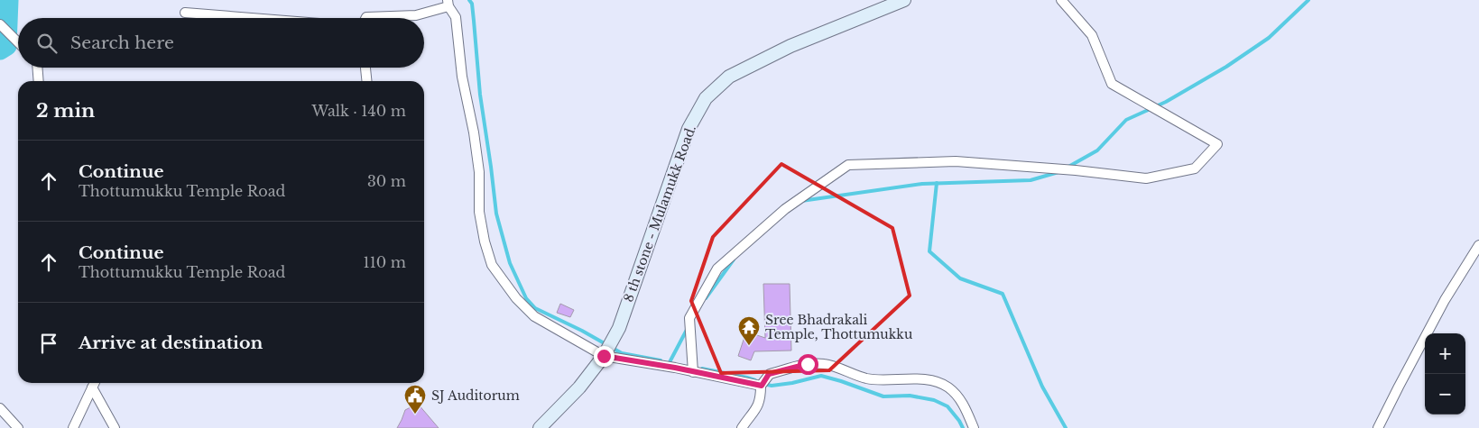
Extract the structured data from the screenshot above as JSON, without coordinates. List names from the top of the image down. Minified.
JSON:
{"streets":{"main road":["8 th stone - Mulamukk Road."]},"places":{"temple":["Sree Bhadrakali Temple, Thottumukku"],"public building":["SJ Auditorum"]},"page":{"search":"Search here","heading":["2 min","Walk · 140 m"],"list":[["Continue","Thottumukku Temple Road","30 m"],["Continue","Thottumukku Temple Road","110 m"],"Arrive at destination"],"map_buttons":["+","−"]}}
